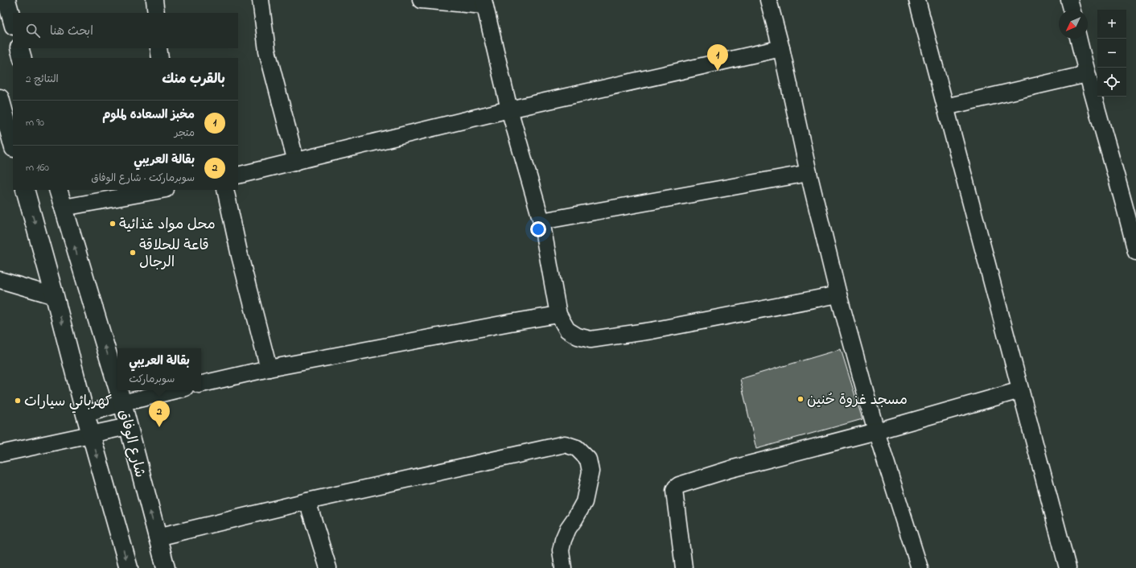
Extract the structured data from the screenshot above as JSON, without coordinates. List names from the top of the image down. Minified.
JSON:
{"streets":{"street":["شارع الوفاق"]},"places":["محل مواد غذائية","قاعة للحلاقة الرجال","مسجد غزوة حُنين","كهربائي سيارات"],"north":"bottom left","page":{"map_buttons":["+","−"],"search":"ابحث هنا","pins":["1","2"],"heading":["بالقرب منك","النتائج: 2"],"list":[{"mark":"1","name":"مخبز السعاده لملوم","note":"متجر","value":"90 m"},{"mark":"2","name":"بقالة العريبي","note":"سوبرماركت · شارع الوفاق","value":"160 m"}],"popup":["بقالة العريبي","سوبرماركت"]}}
